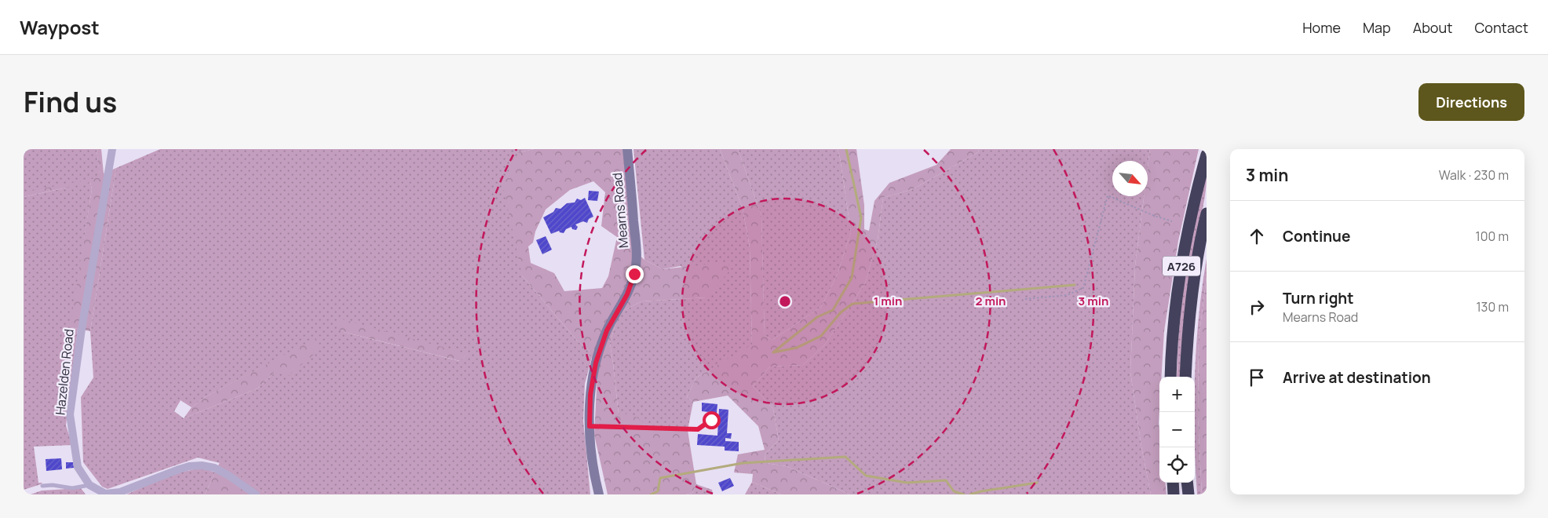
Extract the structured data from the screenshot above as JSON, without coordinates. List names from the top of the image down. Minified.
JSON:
{"streets":{"highway":["A726"],"street":["Mearns Road","Hazelden Road"]},"north":"bottom right","page":{"header":"Waypost","nav":["Home","Map","About","Contact"],"title":"Find us","buttons":"Directions","heading":["3 min","Walk · 230 m"],"list":[["Continue","100 m"],["Turn right","Mearns Road","130 m"],"Arrive at destination"],"map_buttons":["+","−"]},"rings":["1 min","2 min","3 min"]}
